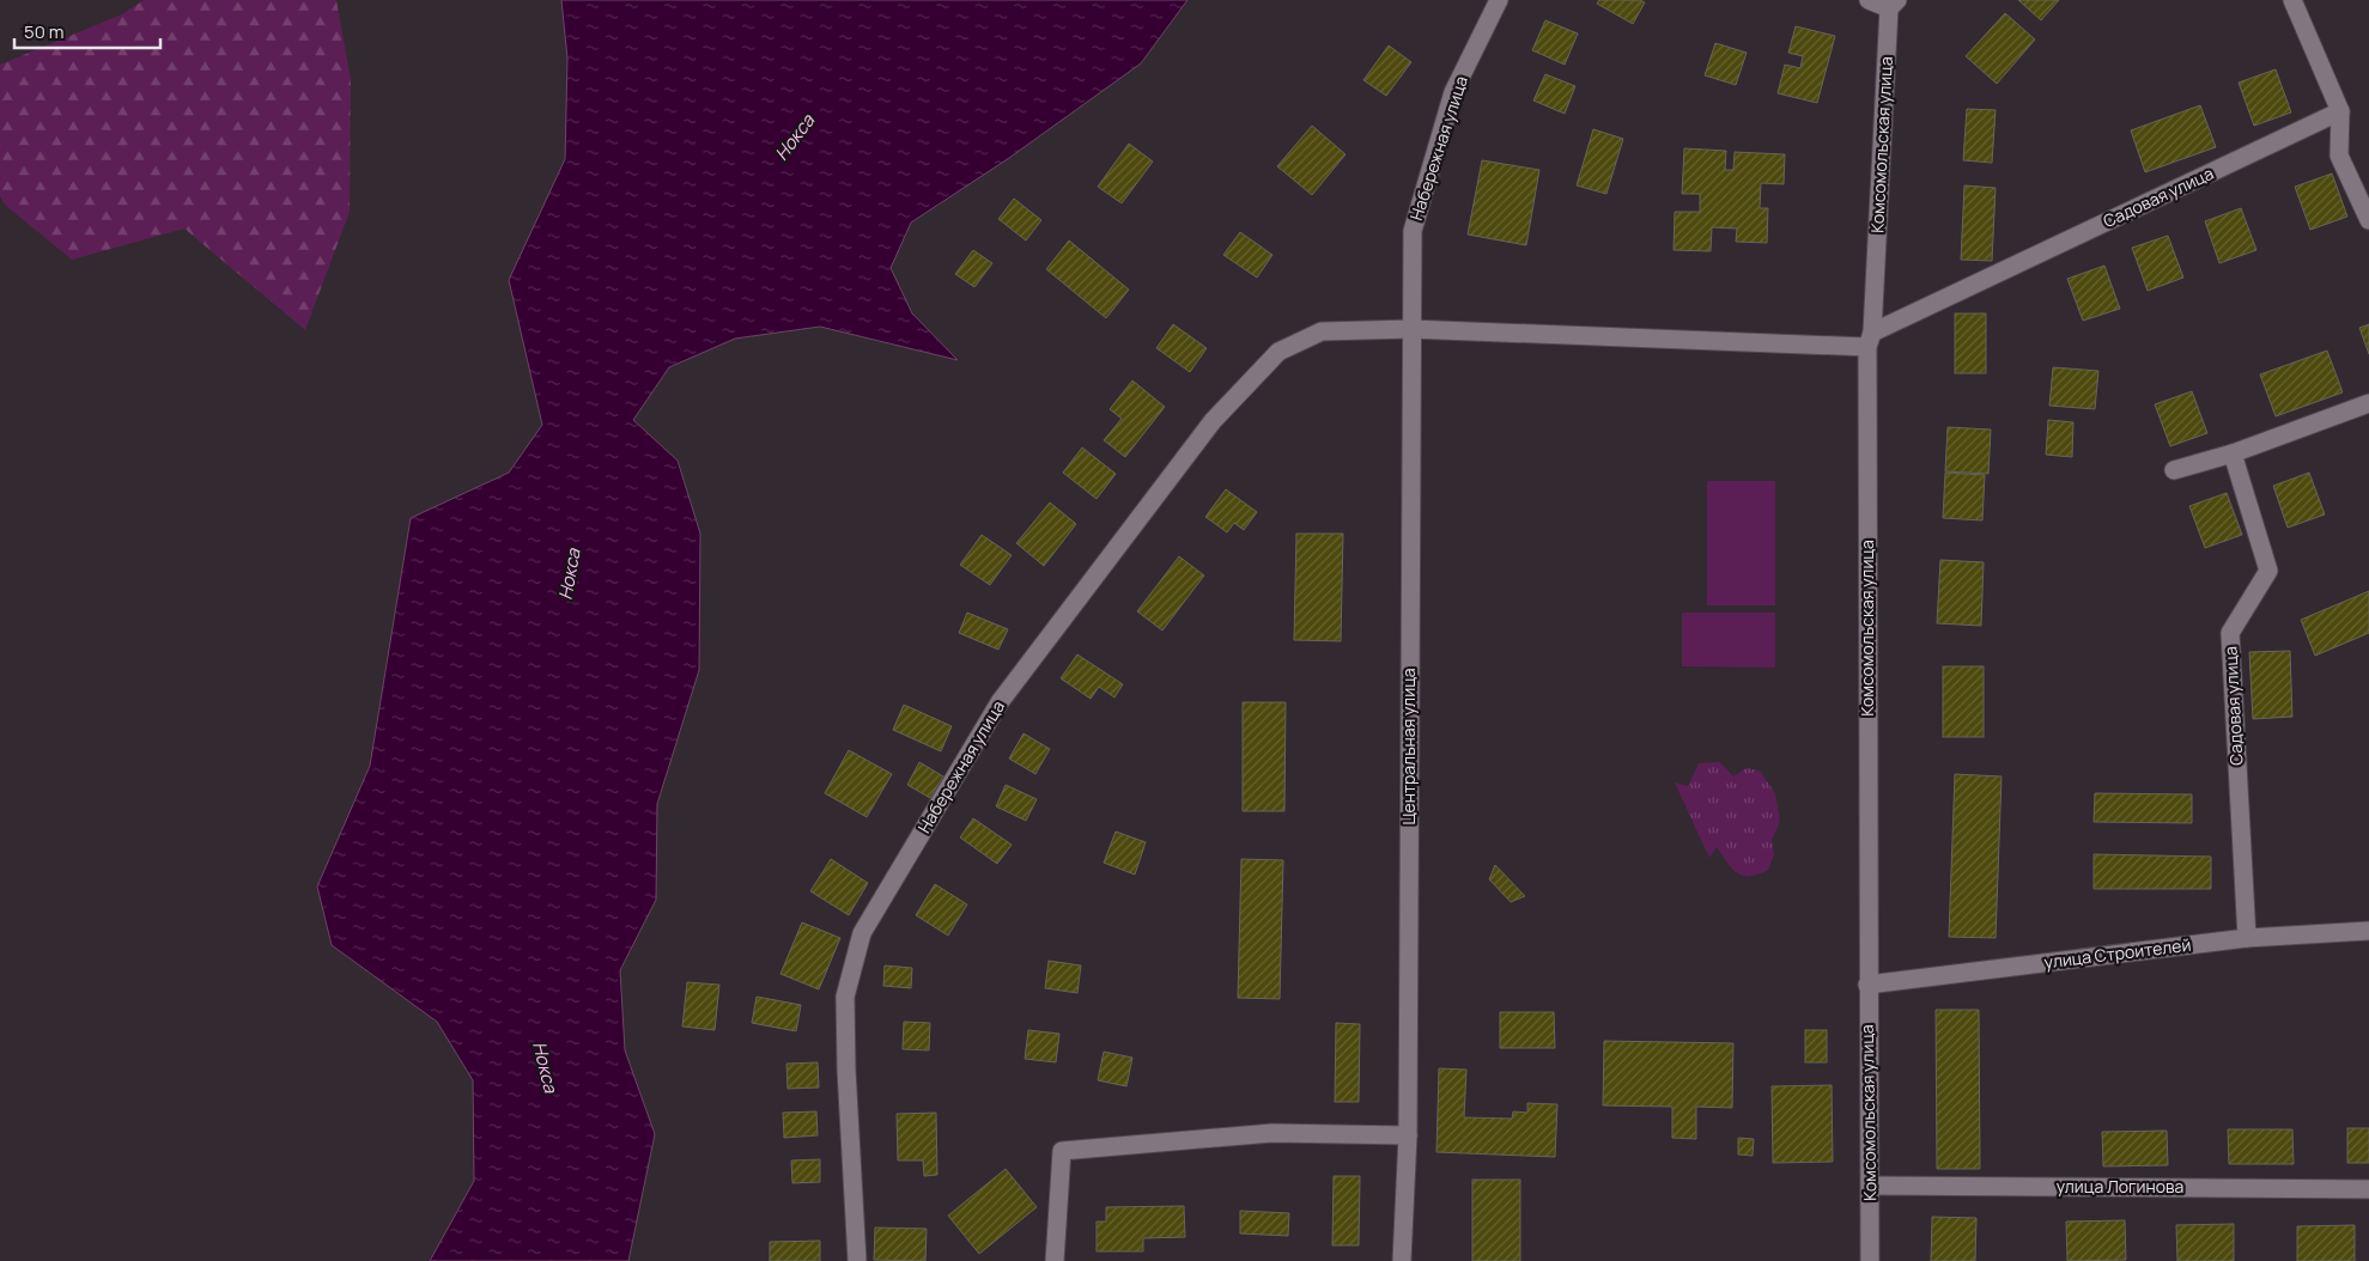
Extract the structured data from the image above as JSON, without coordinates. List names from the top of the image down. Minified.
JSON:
{"streets":{"street":["Комсомольская улица","Набережная улица","Садовая улица","Центральная улица","улица Строителей","улица Логинова"]},"crossings":[["Комсомольская улица","Садовая улица"],["Комсомольская улица","улица Строителей"],["Комсомольская улица","улица Логинова"],["Набережная улица","Центральная улица"],["Садовая улица","улица Строителей"]],"water":["Нокса"],"scale_bar":"50 m"}
